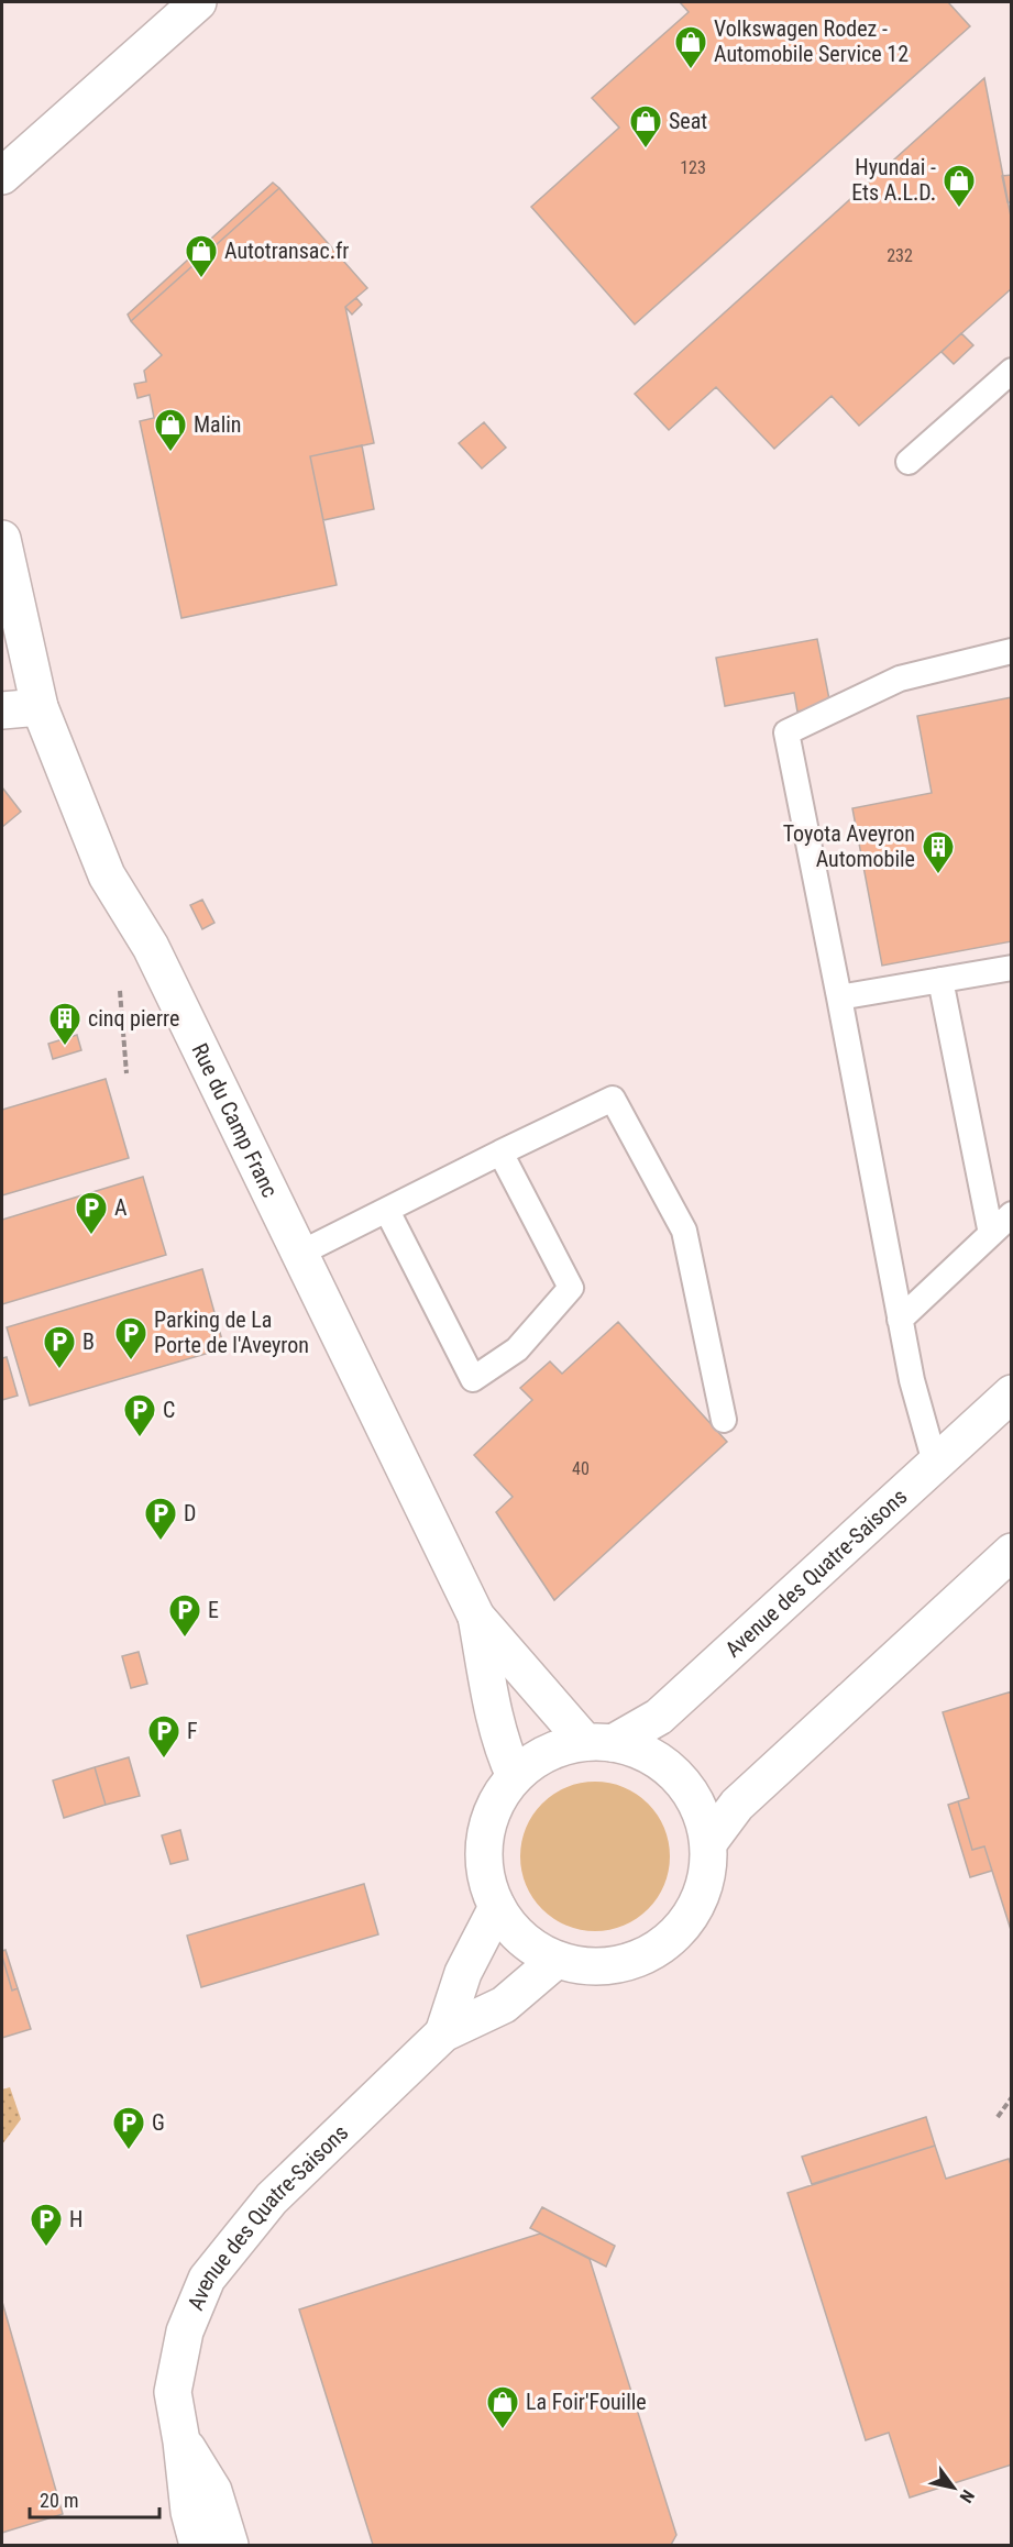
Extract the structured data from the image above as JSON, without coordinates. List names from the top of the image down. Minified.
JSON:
{"streets":{"street":["Rue du Camp Franc","Avenue des Quatre-Saisons"]},"crossings":[["Rue du Camp Franc","Avenue des Quatre-Saisons"]],"places":{"shop":["Volkswagen Rodez - Automobile Service 12","Seat","Hyundai - Ets A.L.D.","Autotransac.fr","Malin","La Foir'Fouille"],"building":["Toyota Aveyron Automobile","cinq pierre"],"parking":["A","Parking de La Porte de l'Aveyron","B","C","D","E","F","G","H"]},"house_numbers":["123","232","40"],"scale_bar":"20 m","north":"bottom right"}
